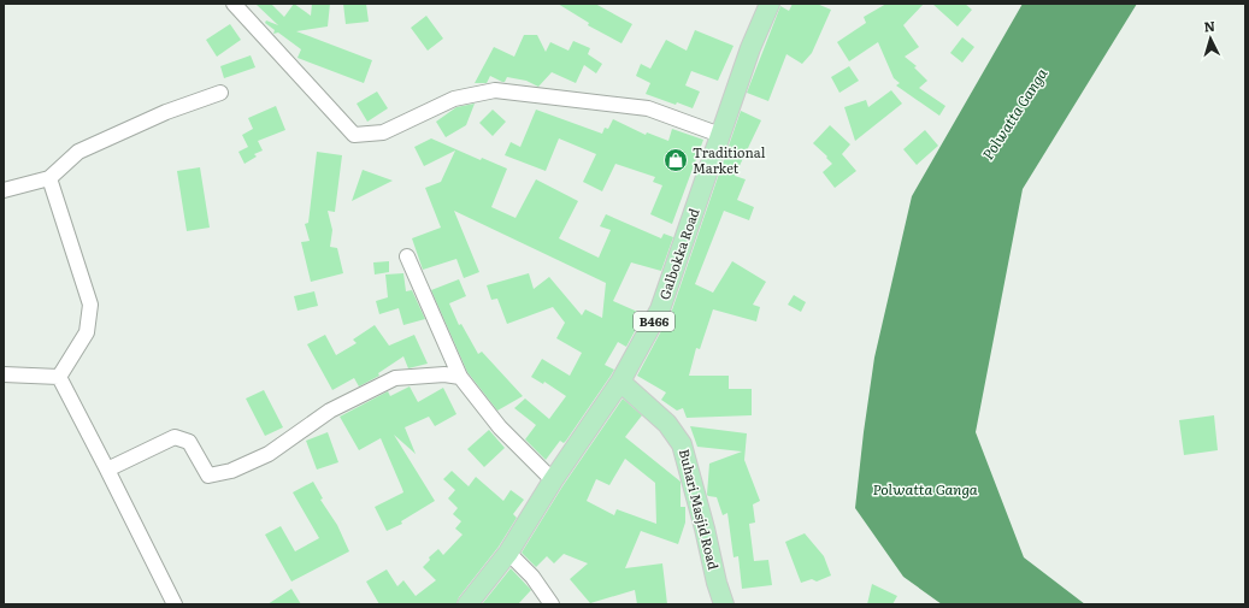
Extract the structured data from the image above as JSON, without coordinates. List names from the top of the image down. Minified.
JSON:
{"streets":{"main road":["Galbokka Road","B466","Buhari Masjid Road"]},"crossings":[["Galbokka Road","Buhari Masjid Road"]],"water":["Polwatta Ganga"],"places":{"shop":["Traditional Market"]},"north":"top"}
